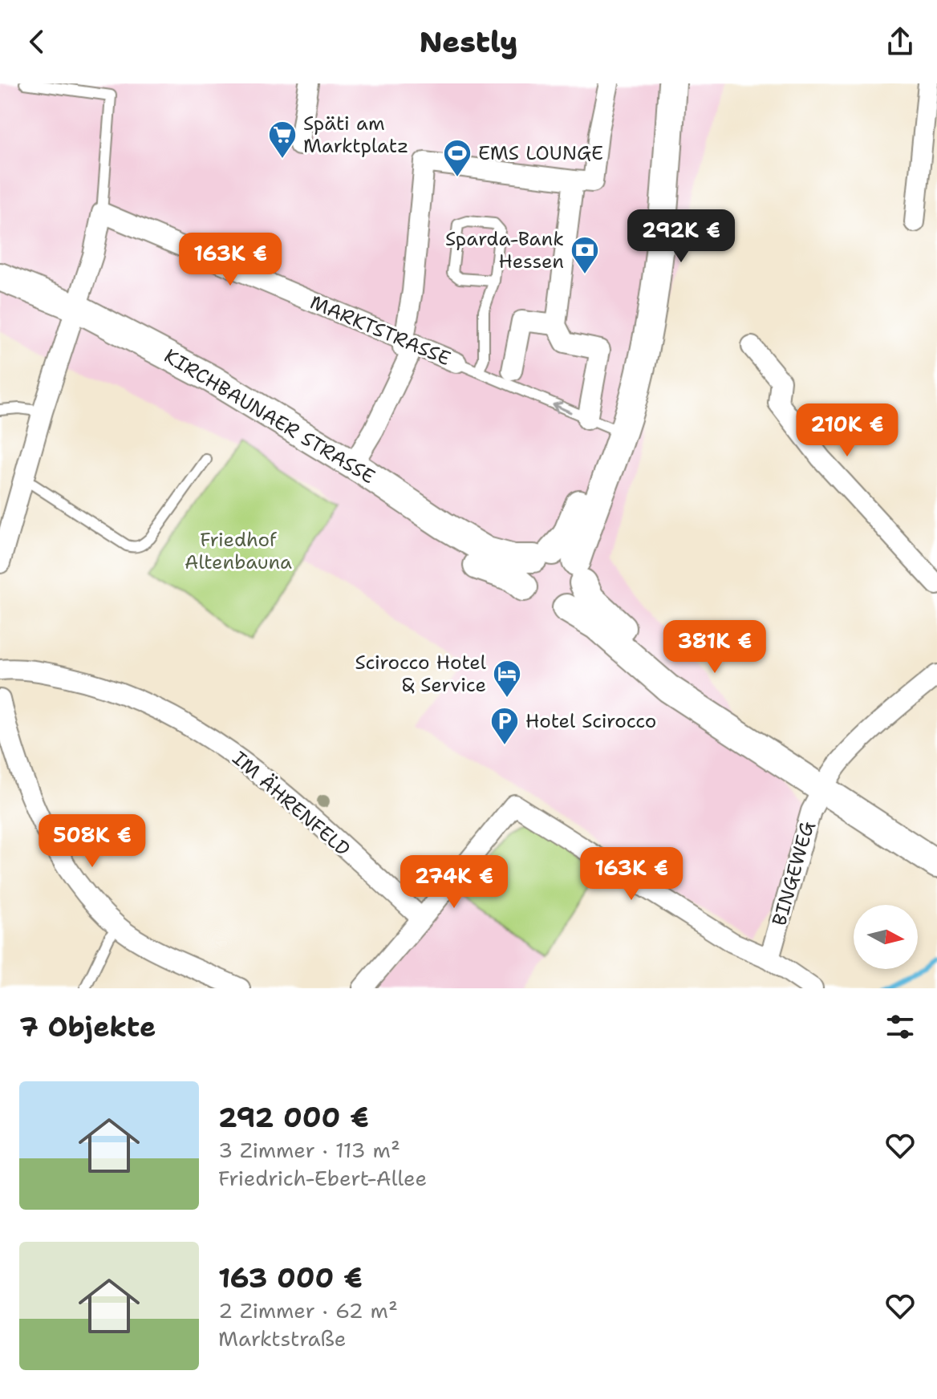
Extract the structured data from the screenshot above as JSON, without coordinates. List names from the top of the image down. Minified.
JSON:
{"streets":{"street":["MARKTSTRASSE","KIRCHBAUNAER STRASSE","IM ÄHRENFELD","BINGEWEG"]},"parks":["Friedhof Altenbauna"],"places":{"supermarket":["Späti am Marktplatz"],"sports":["EMS LOUNGE"],"bank":["Sparda-Bank Hessen"],"hotel":["Scirocco Hotel & Service"],"parking":["Hotel Scirocco"]},"north":"right","page":{"header":"Nestly","price":["292K €","163K €","210K €","381K €","508K €","163K €","274K €"],"heading":"7 Objekte","list":[{"name":"292 000 €","note":"3 Zimmer · 113 m² · Friedrich-Ebert-Allee"},{"name":"163 000 €","note":"2 Zimmer · 62 m² · Marktstraße"}]}}
